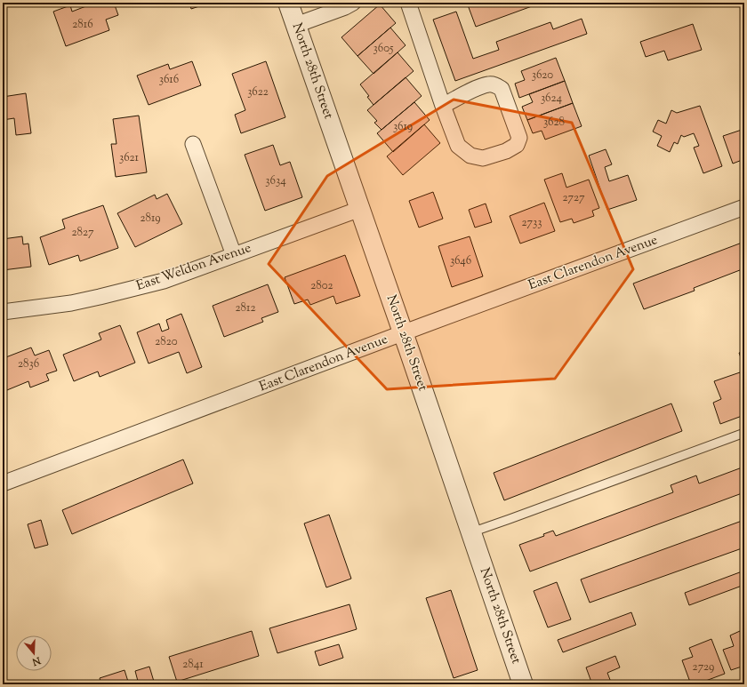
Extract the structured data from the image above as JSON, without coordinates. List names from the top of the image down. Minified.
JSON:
{"streets":{"street":["North 28th Street","East Clarendon Avenue","East Weldon Avenue"]},"crossings":[["North 28th Street","East Clarendon Avenue"],["North 28th Street","East Weldon Avenue"]],"house_numbers":["2816","3605","3620","3616","3622","3624","3628","3619","3621","3634","2727","2819","2733","2827","3646","2802","2812","2820","2836","2841","2729"],"north":"bottom"}
